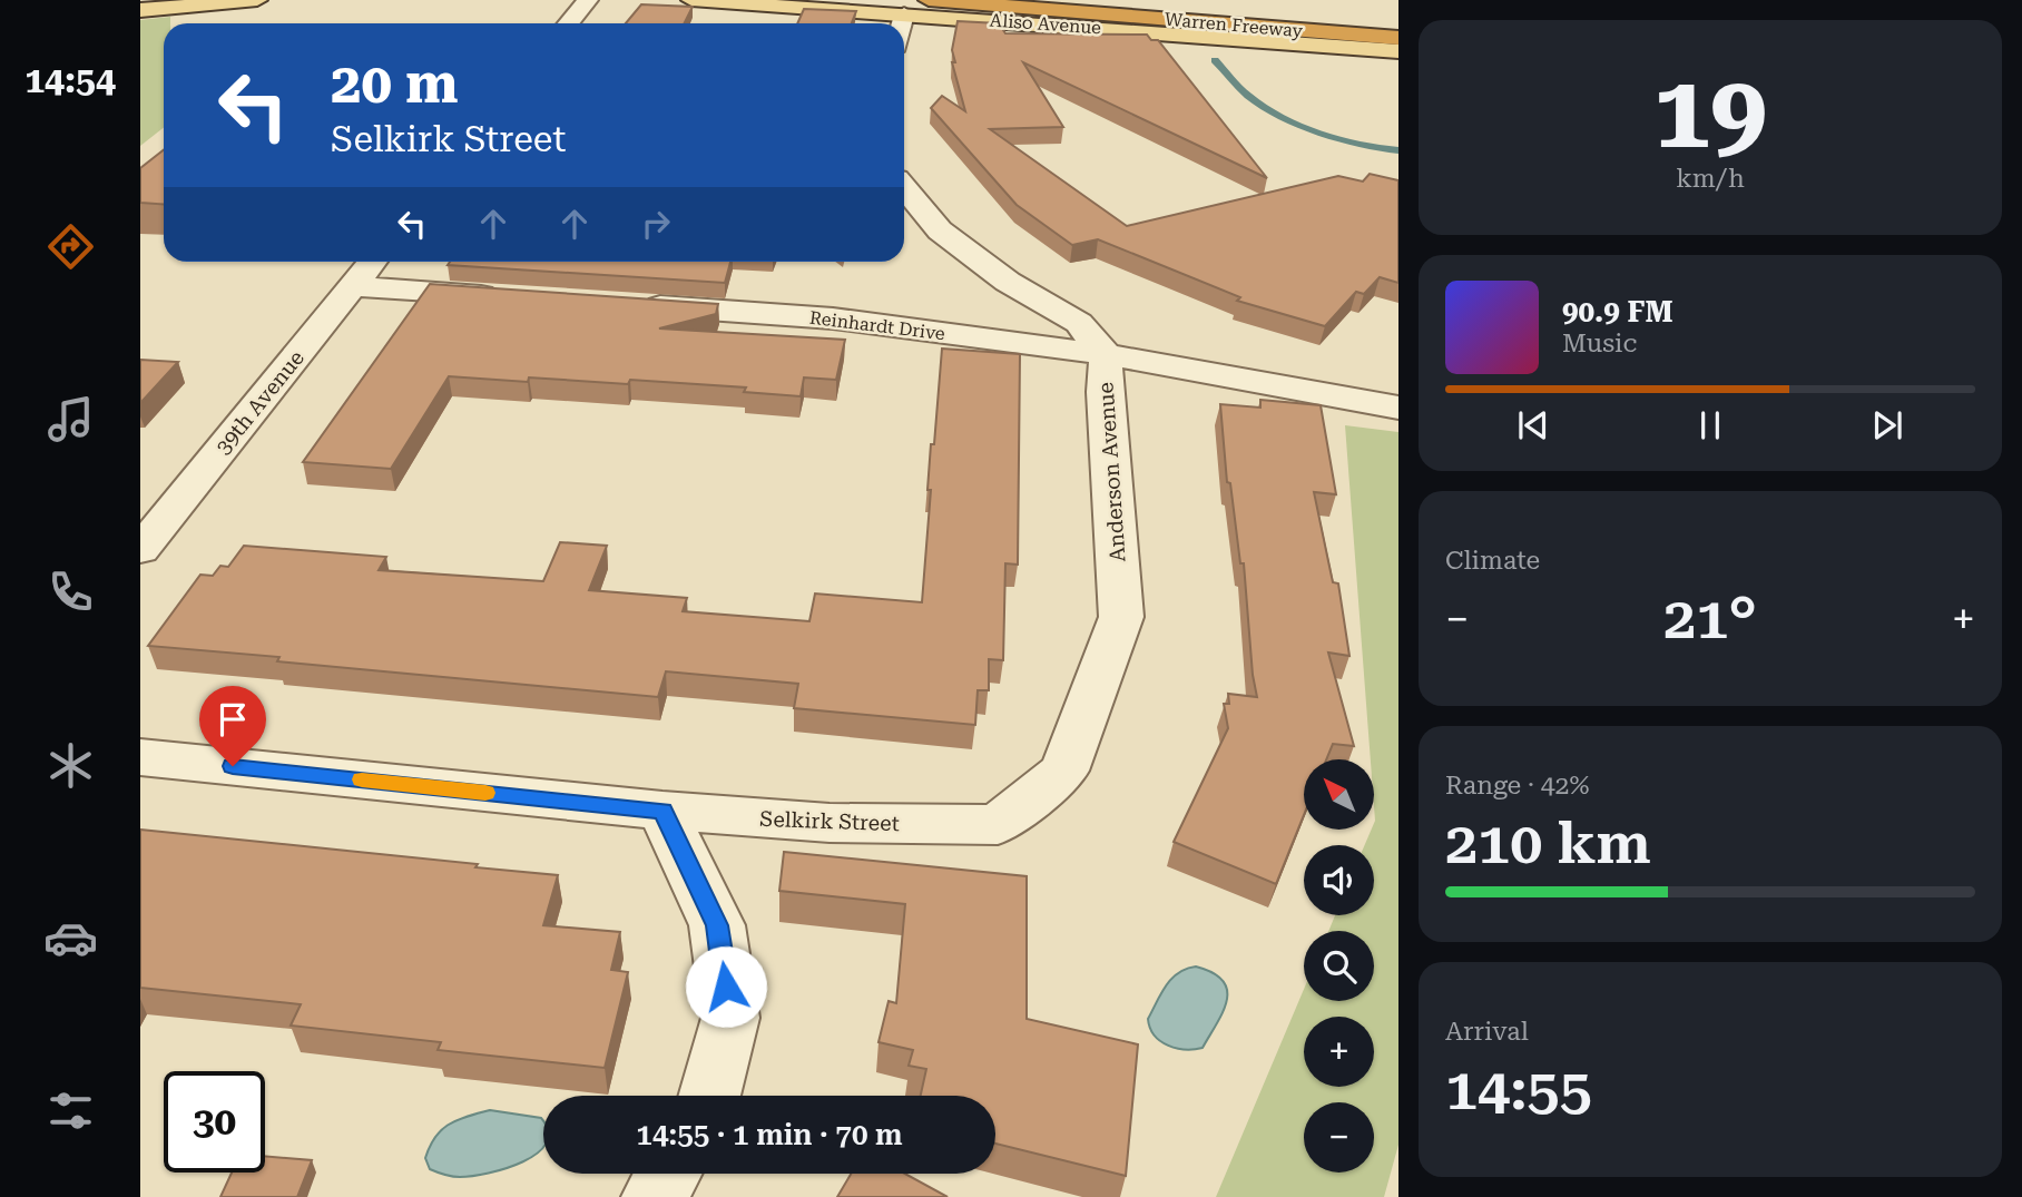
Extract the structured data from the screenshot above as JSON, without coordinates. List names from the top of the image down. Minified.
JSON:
{"streets":{"highway":["Warren Freeway"],"main road":["Aliso Avenue"],"street":["Reinhardt Drive","39th Avenue","Anderson Avenue","Selkirk Street"]},"crossings":[["Reinhardt Drive","Anderson Avenue"],["Anderson Avenue","Selkirk Street"]],"north":"top left","page":{"tabs":"14:54","tile":[["19","km/h"],"Climate",["Range · 42%","210 km"],["Arrival","14:55"]],"turn":["20 m","Selkirk Street"],"song":["90.9 FM","Music"],"heat":["−","21°","+"],"map_buttons":["+","−"],"limit":"30","trip":"14:55 · 1 min · 70 m"}}
